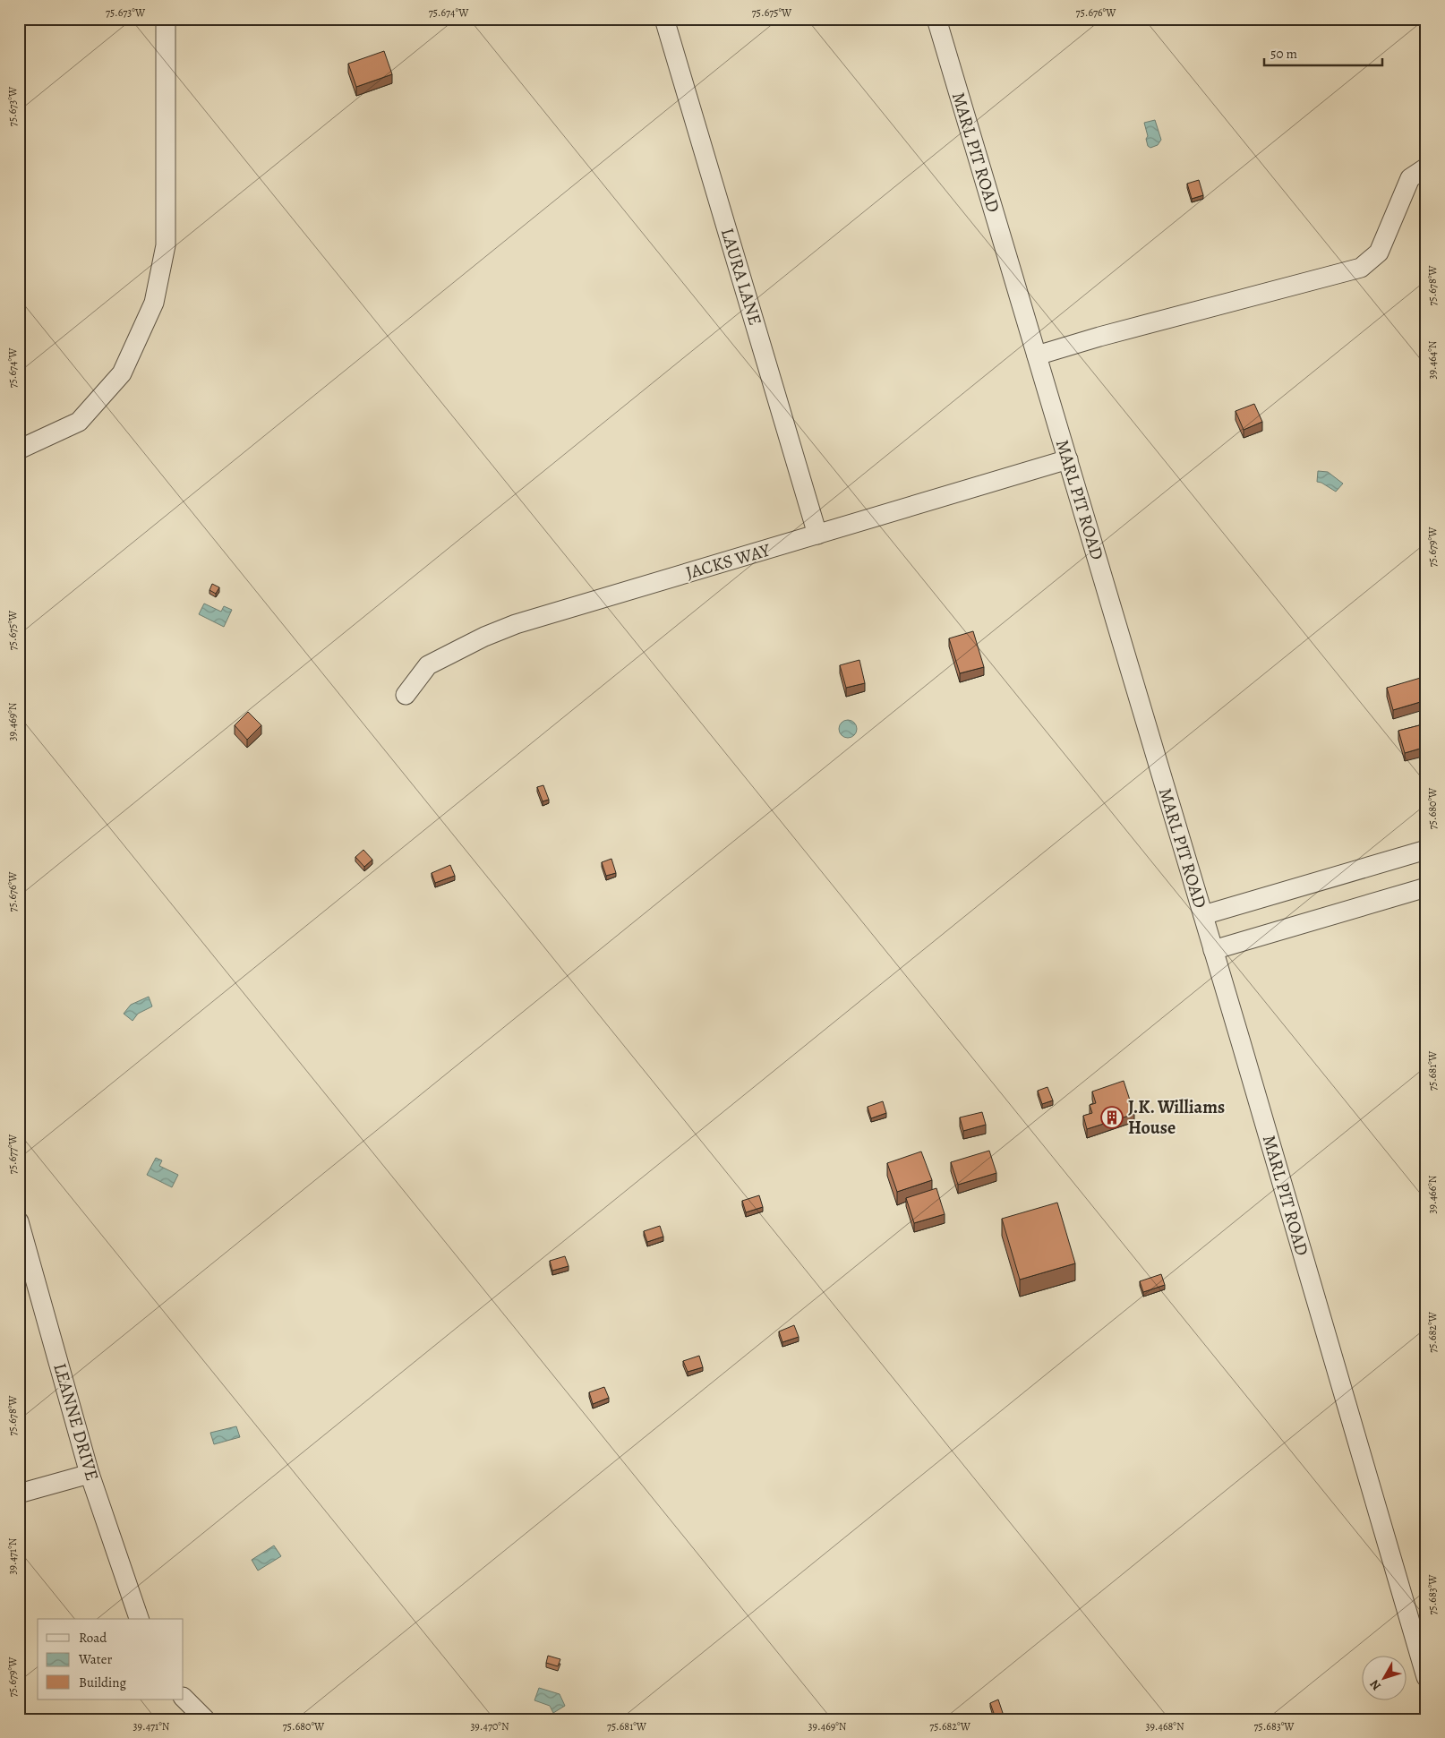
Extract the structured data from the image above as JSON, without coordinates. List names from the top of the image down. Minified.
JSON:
{"streets":{"street":["MARL PIT ROAD","LAURA LANE","JACKS WAY","LEANNE DRIVE"]},"crossings":[["MARL PIT ROAD","JACKS WAY"],["LAURA LANE","JACKS WAY"]],"places":{"building":["J.K. Williams House"]},"legend":["Road","Water","Building"],"scale_bar":"50 m","north":"bottom left","coordinates":["75.673°W","75.674°W","75.675°W","75.676°W","75.678°W","39.464°N","75.679°W","39.469°N","75.680°W","75.681°W","75.677°W","39.466°N","75.682°W","39.471°N","75.683°W","39.470°N","39.468°N"]}
